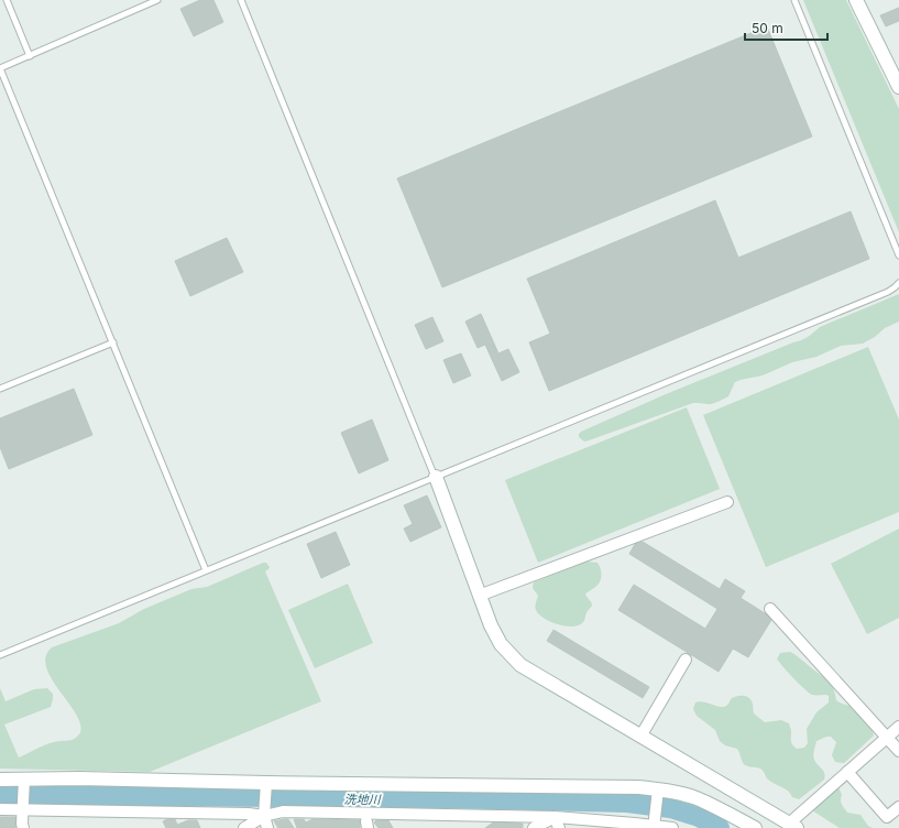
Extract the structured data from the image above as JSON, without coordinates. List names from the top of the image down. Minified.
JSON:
{"water":["洗地川"],"scale_bar":"50 m"}
